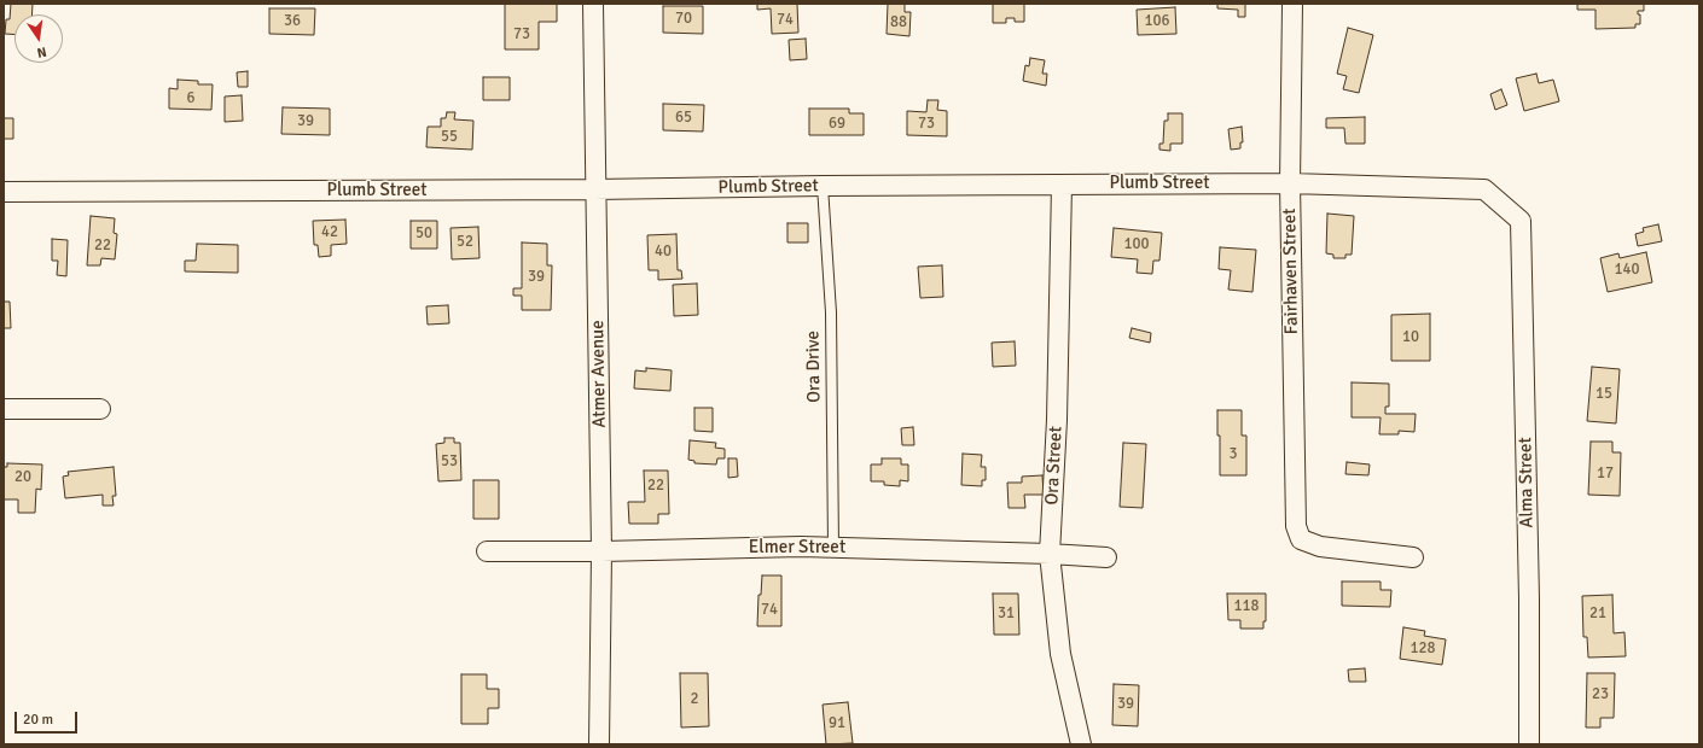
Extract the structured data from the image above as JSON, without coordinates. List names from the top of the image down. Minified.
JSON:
{"streets":{"street":["Plumb Street","Fairhaven Street","Atmer Avenue","Ora Street","Alma Street","Elmer Street"],"lane":["Ora Drive"]},"crossings":[["Plumb Street","Fairhaven Street"],["Plumb Street","Ora Drive"],["Plumb Street","Atmer Avenue"],["Plumb Street","Ora Street"],["Plumb Street","Alma Street"],["Ora Drive","Elmer Street"],["Atmer Avenue","Elmer Street"],["Ora Street","Elmer Street"]],"house_numbers":["70","74","36","106","88","73","6","65","39","69","73","55","42","50","52","100","22","40","140","39","10","15","3","53","17","20","22","118","74","31","21","128","23","2","39","91"],"scale_bar":"20 m","north":"bottom"}
